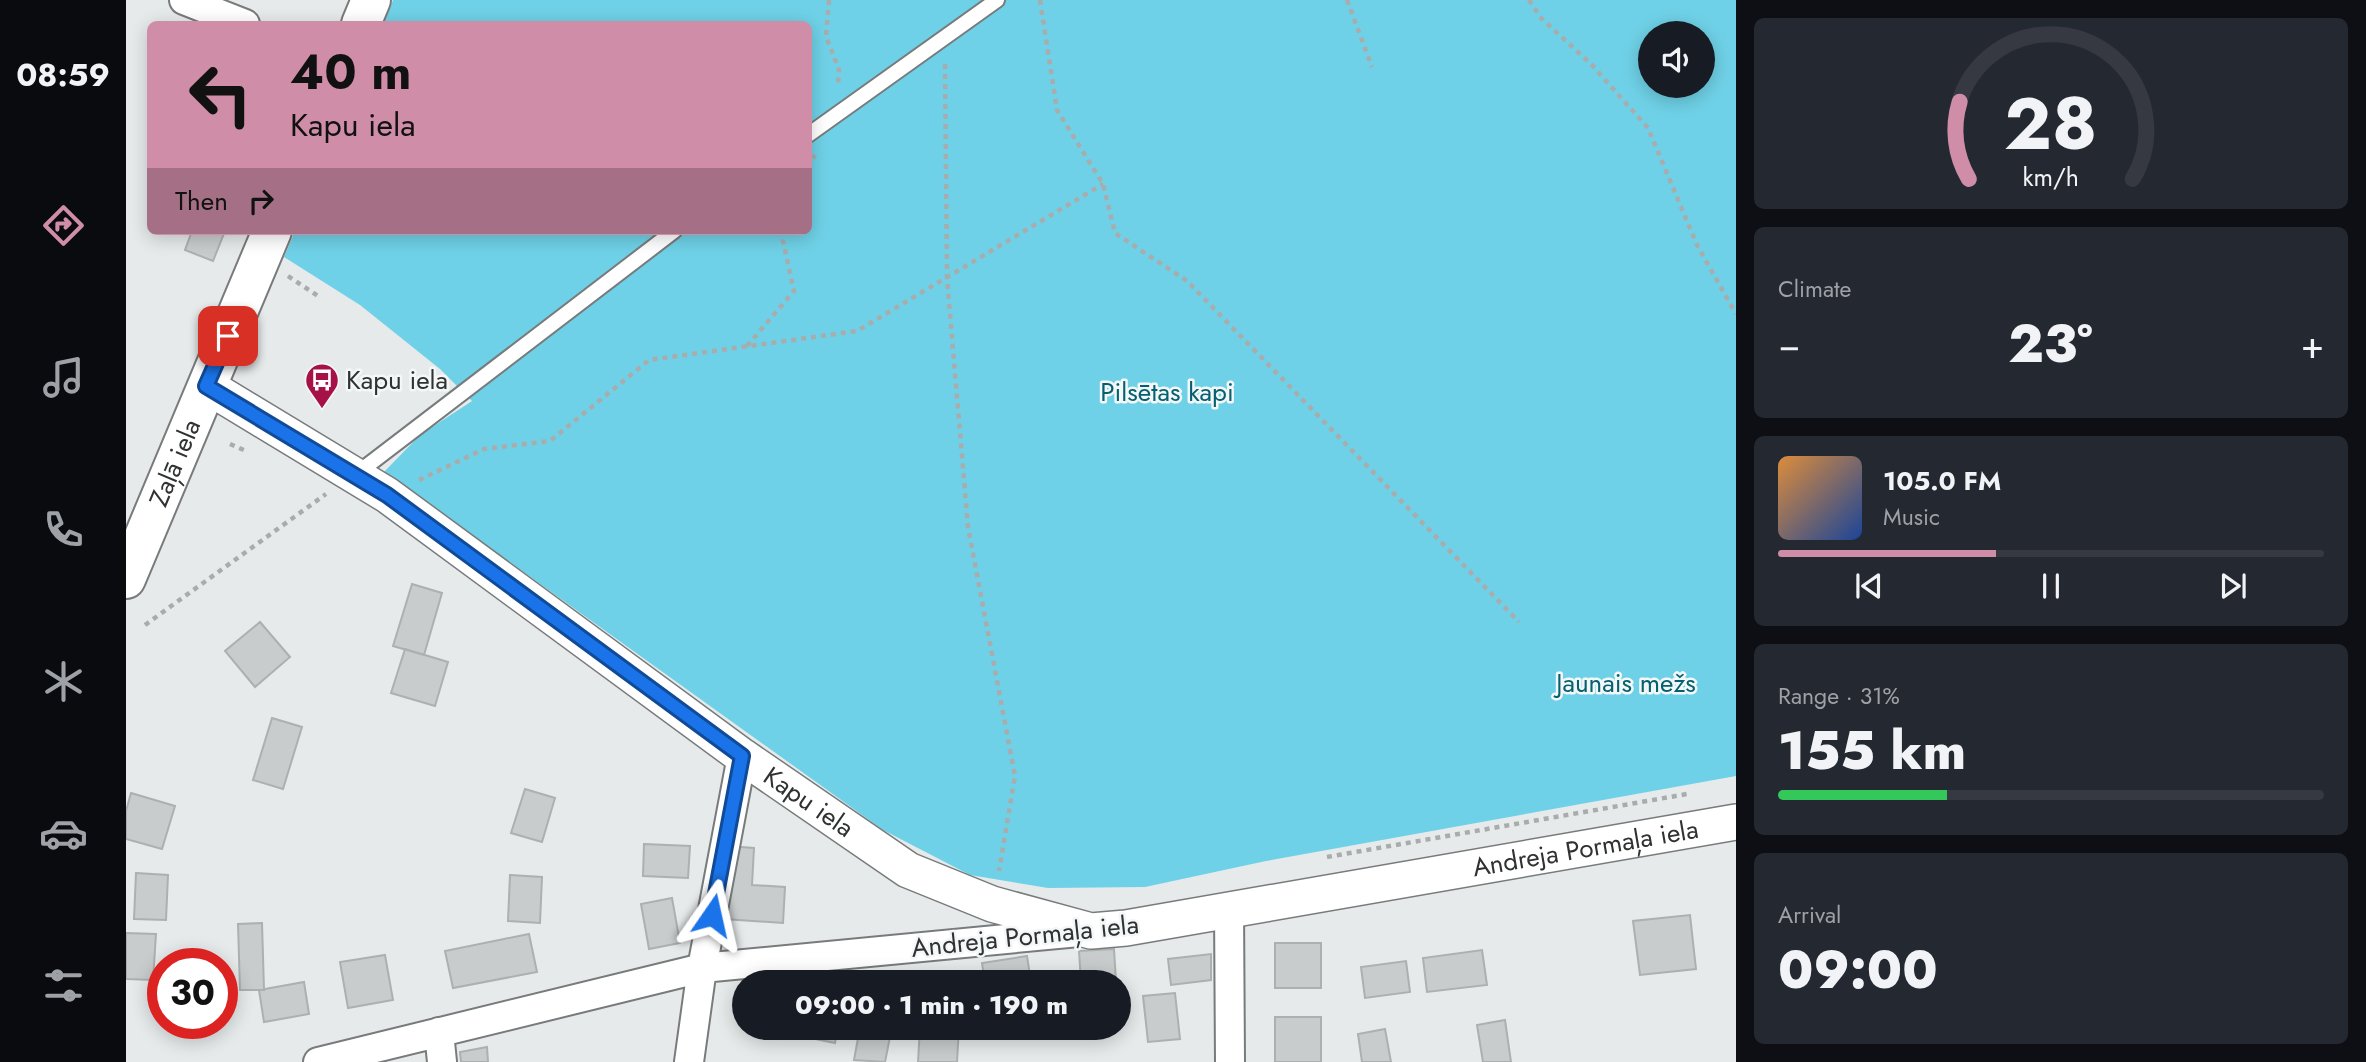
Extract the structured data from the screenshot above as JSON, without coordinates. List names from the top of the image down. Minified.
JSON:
{"streets":{"main road":["Zaļā iela"],"street":["Kapu iela","Andreja Pormaļa iela"]},"crossings":[["Zaļā iela","Kapu iela"],["Kapu iela","Andreja Pormaļa iela"]],"parks":["Pilsētas kapi","Jaunais mežs"],"places":{"bus stop":["Kapu iela"]},"page":{"tabs":"08:59","turn":["40 m","Kapu iela"],"then":"Then","tile":["Climate",["Range · 31%","155 km"],["Arrival","09:00"]],"heat":["−","23°","+"],"song":["105.0 FM","Music"],"limit":"30","trip":"09:00 · 1 min · 190 m","gauge":["28","km/h"]}}
